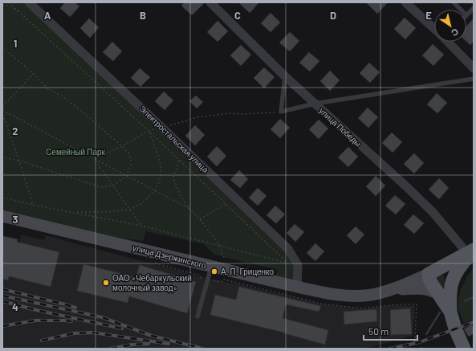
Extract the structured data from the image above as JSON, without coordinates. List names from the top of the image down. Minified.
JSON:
{"streets":{"main road":["улица Дзержинского"],"street":["улица Победы","Электростальская улица"]},"crossings":[["Электростальская улица","улица Дзержинского"]],"parks":["Семейный Парк"],"places":["А. П. Гриценко","ОАО «Чебаркульский молочный завод»"],"scale_bar":"50 m","north":"bottom right","grid":{"columns":["A","B","C","D","E"],"rows":["1","2","3","4"]}}
